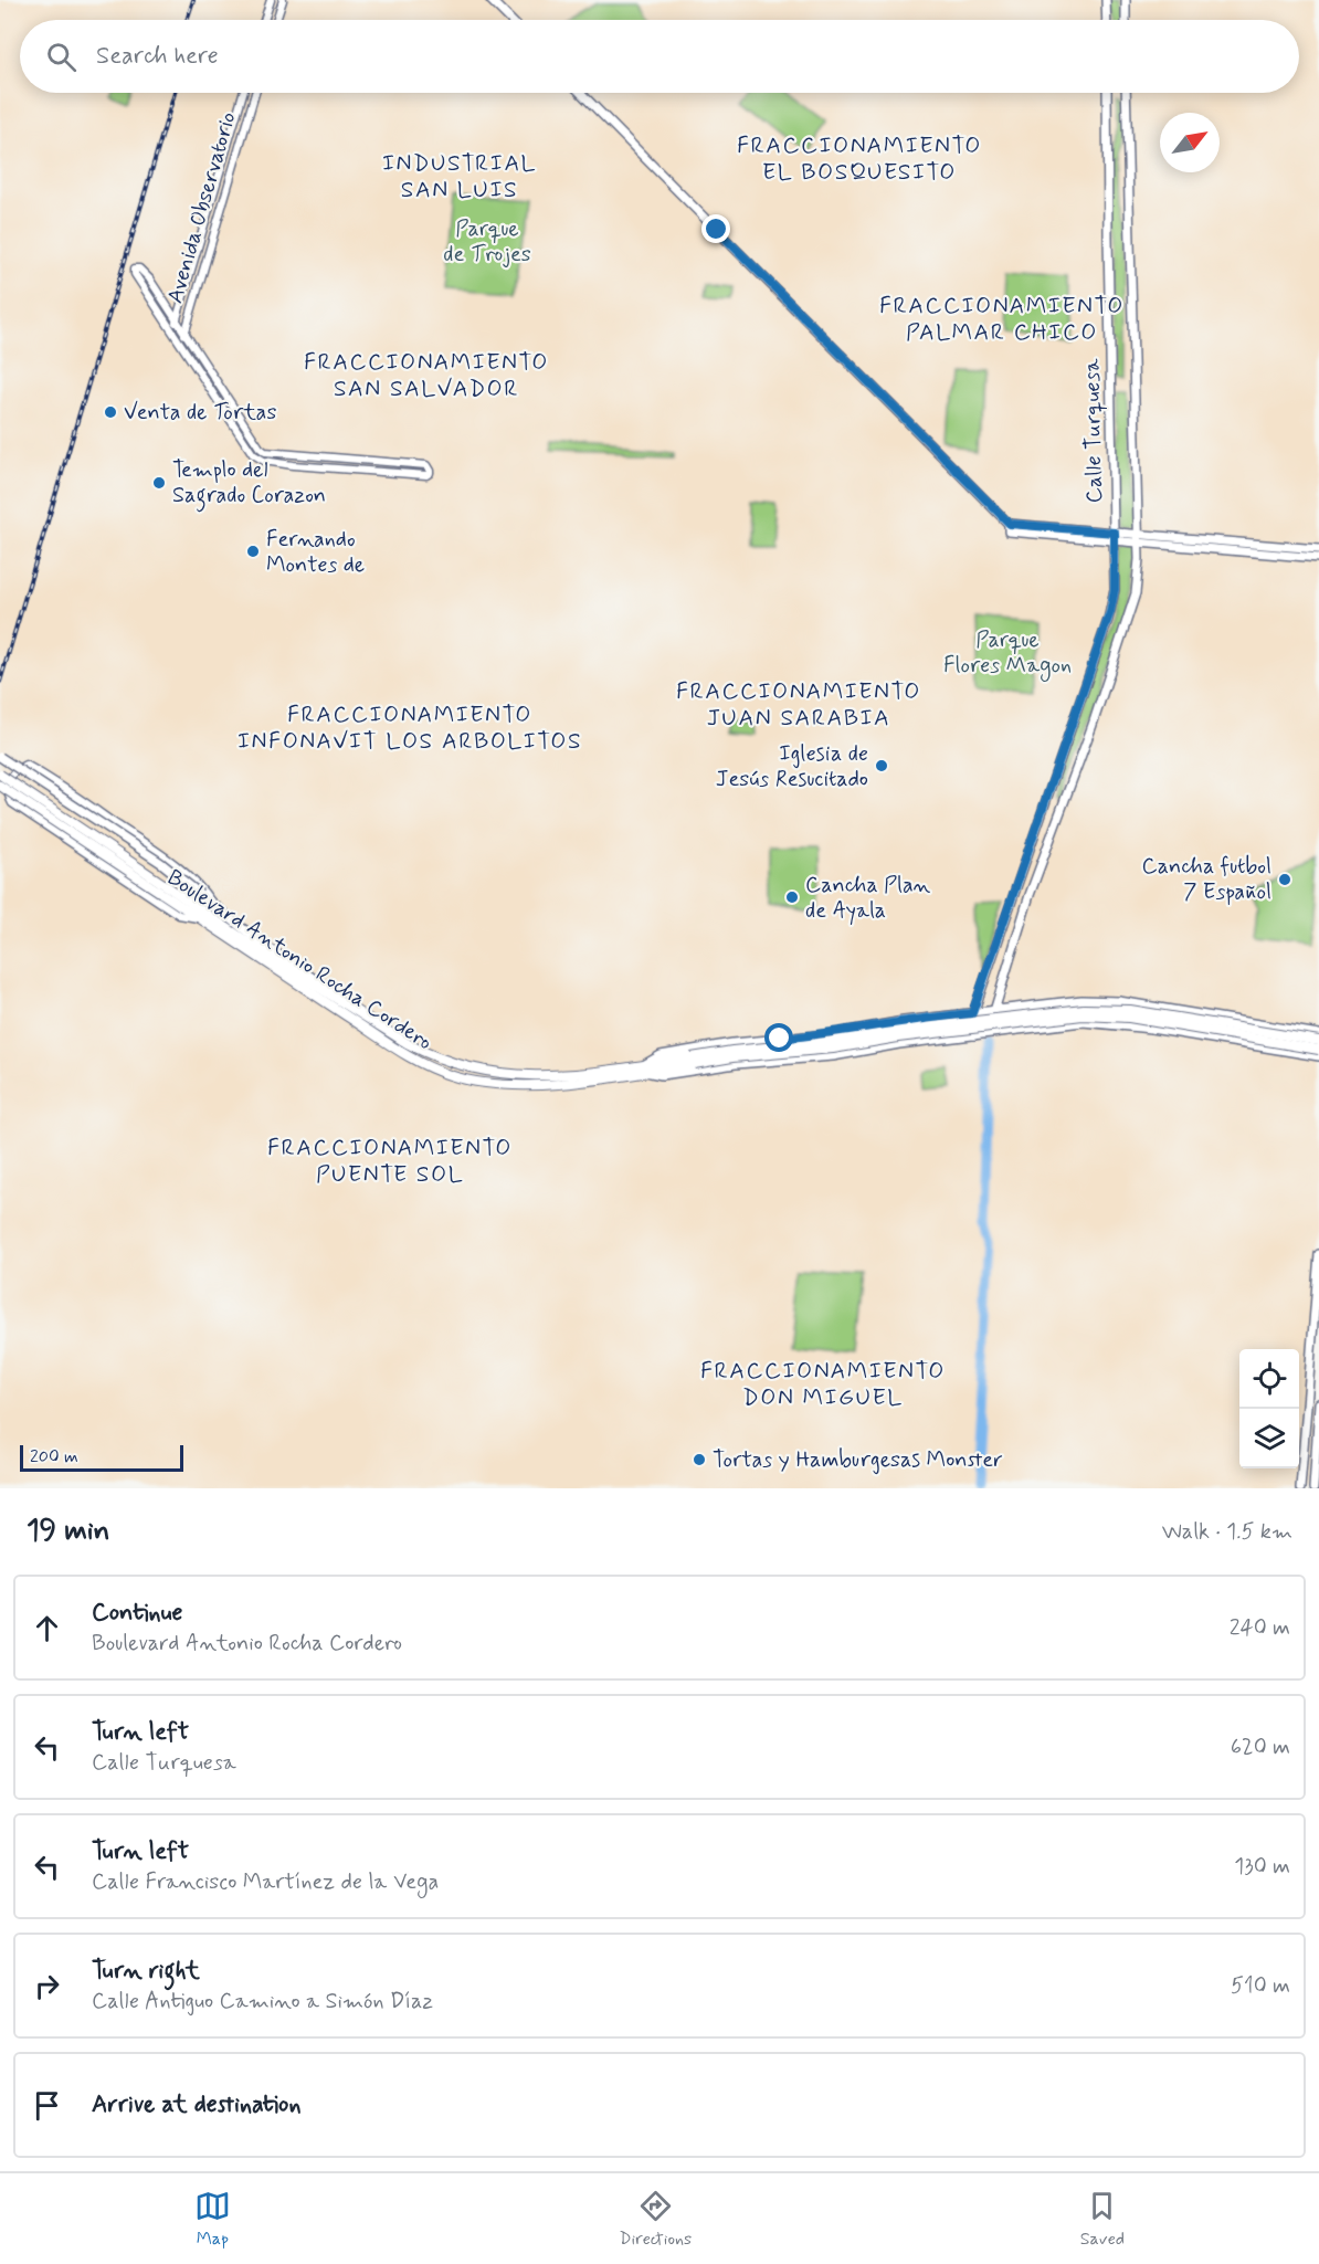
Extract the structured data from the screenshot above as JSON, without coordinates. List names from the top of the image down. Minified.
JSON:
{"streets":{"highway":["Boulevard Antonio Rocha Cordero"],"main road":["Calle Turquesa"],"street":["Avenida Observatorio"]},"crossings":[["Calle Turquesa","Boulevard Antonio Rocha Cordero"]],"districts":["FRACCIONAMIENTO EL BOSQUESITO","INDUSTRIAL SAN LUIS","FRACCIONAMIENTO PALMAR CHICO","FRACCIONAMIENTO SAN SALVADOR","FRACCIONAMIENTO JUAN SARABIA","FRACCIONAMIENTO INFONAVIT LOS ARBOLITOS","FRACCIONAMIENTO PUENTE SOL","FRACCIONAMIENTO DON MIGUEL"],"parks":["Parque de Trojes","Parque Flores Magon"],"places":["Venta de Tortas","Templo del Sagrado Corazon","Fernando Montes de","Iglesia de Jesús Resucitado","Cancha futbol 7 Español","Cancha Plan de Ayala","Tortas y Hamburgesas Monster"],"scale_bar":"200 m","north":"top right","page":{"search":"Search here","scale":"200 m","heading":["19 min","Walk · 1.5 km"],"list":[["Continue","Boulevard Antonio Rocha Cordero","240 m"],["Turn left","Calle Turquesa","620 m"],["Turn left","Calle Francisco Martínez de la Vega","130 m"],["Turn right","Calle Antiguo Camino a Simón Díaz","510 m"],"Arrive at destination"],"nav":["Map","Directions","Saved"]}}
